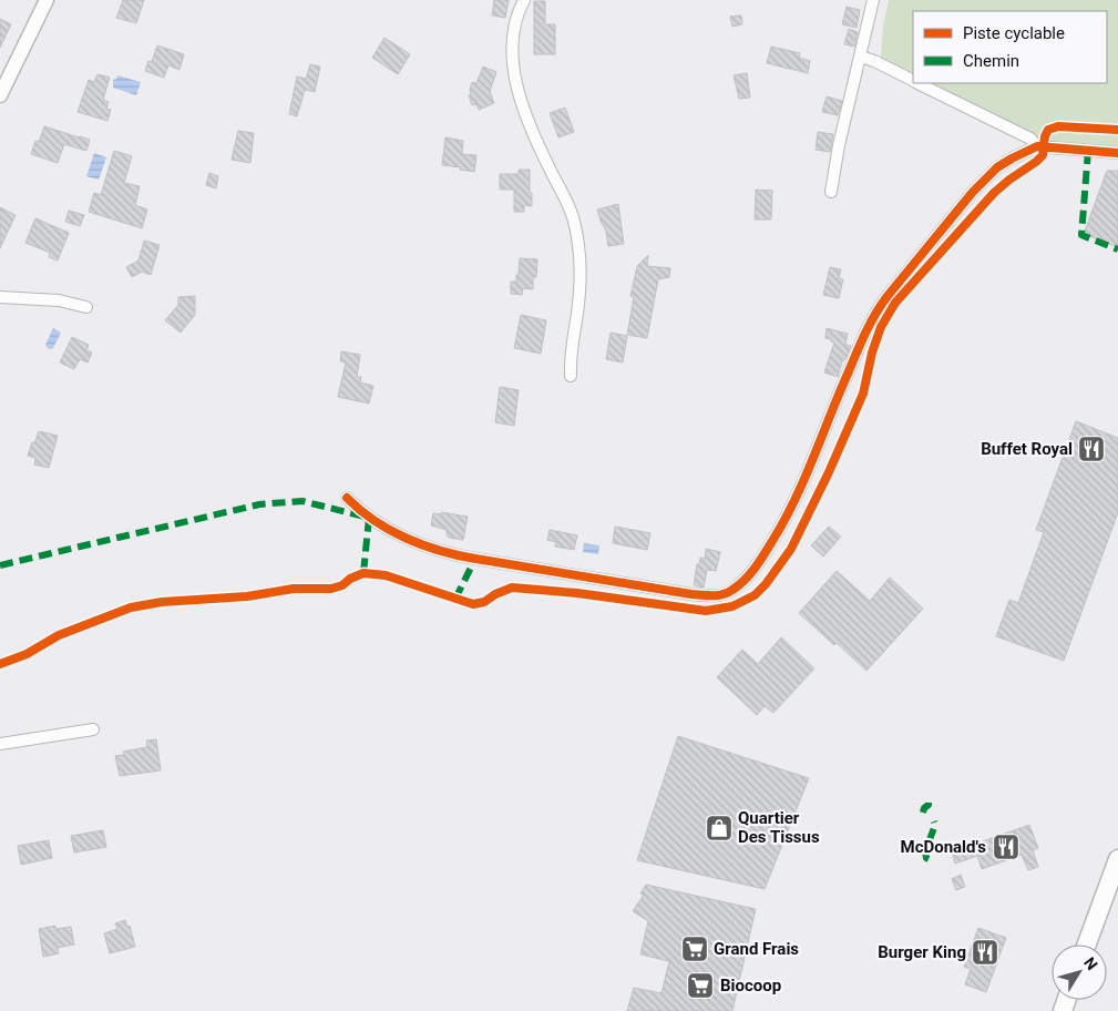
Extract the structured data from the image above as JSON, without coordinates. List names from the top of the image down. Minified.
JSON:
{"places":{"restaurant":["Buffet Royal","McDonald's","Burger King"],"shop":["Quartier Des Tissus"],"supermarket":["Grand Frais","Biocoop"]},"legend":["Piste cyclable","Chemin"],"north":"top right"}
